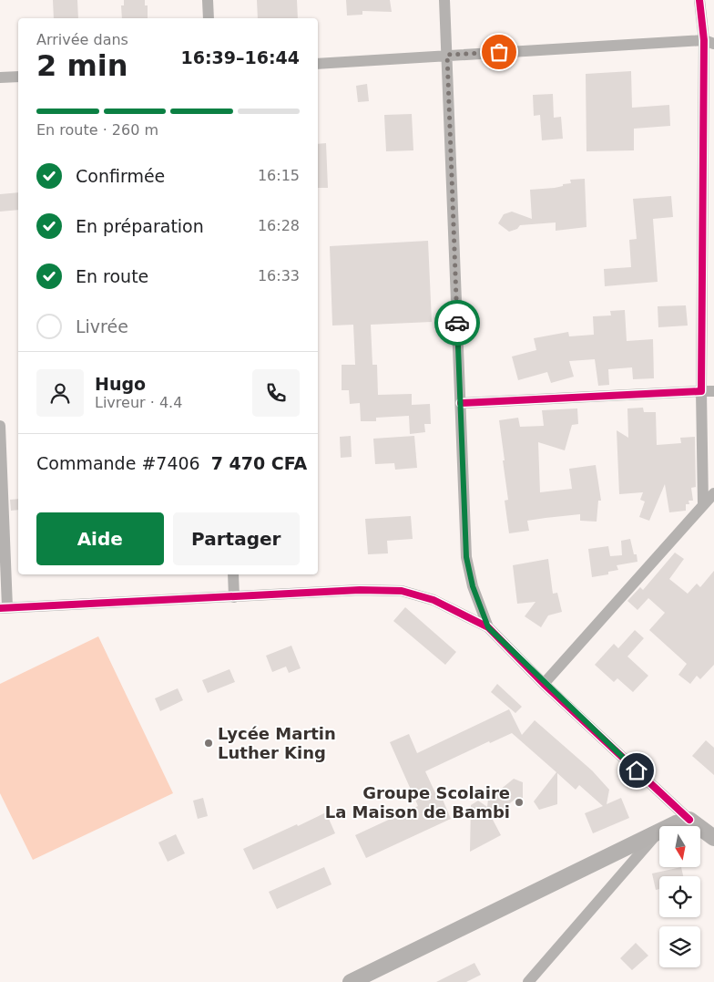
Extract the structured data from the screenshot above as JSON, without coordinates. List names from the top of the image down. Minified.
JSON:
{"places":["Lycée Martin Luther King","Groupe Scolaire La Maison de Bambi"],"north":"bottom","page":{"heading":["2 min","Arrivée dans","16:39–16:44"],"panel":["Hugo","Livreur · 4.4","Commande #7406","7 470 CFA"],"bar":"En route · 260 m","list":[["Confirmée","16:15"],["En préparation","16:28"],["En route","16:33"],"Livrée"],"buttons":["Aide","Partager"]}}
